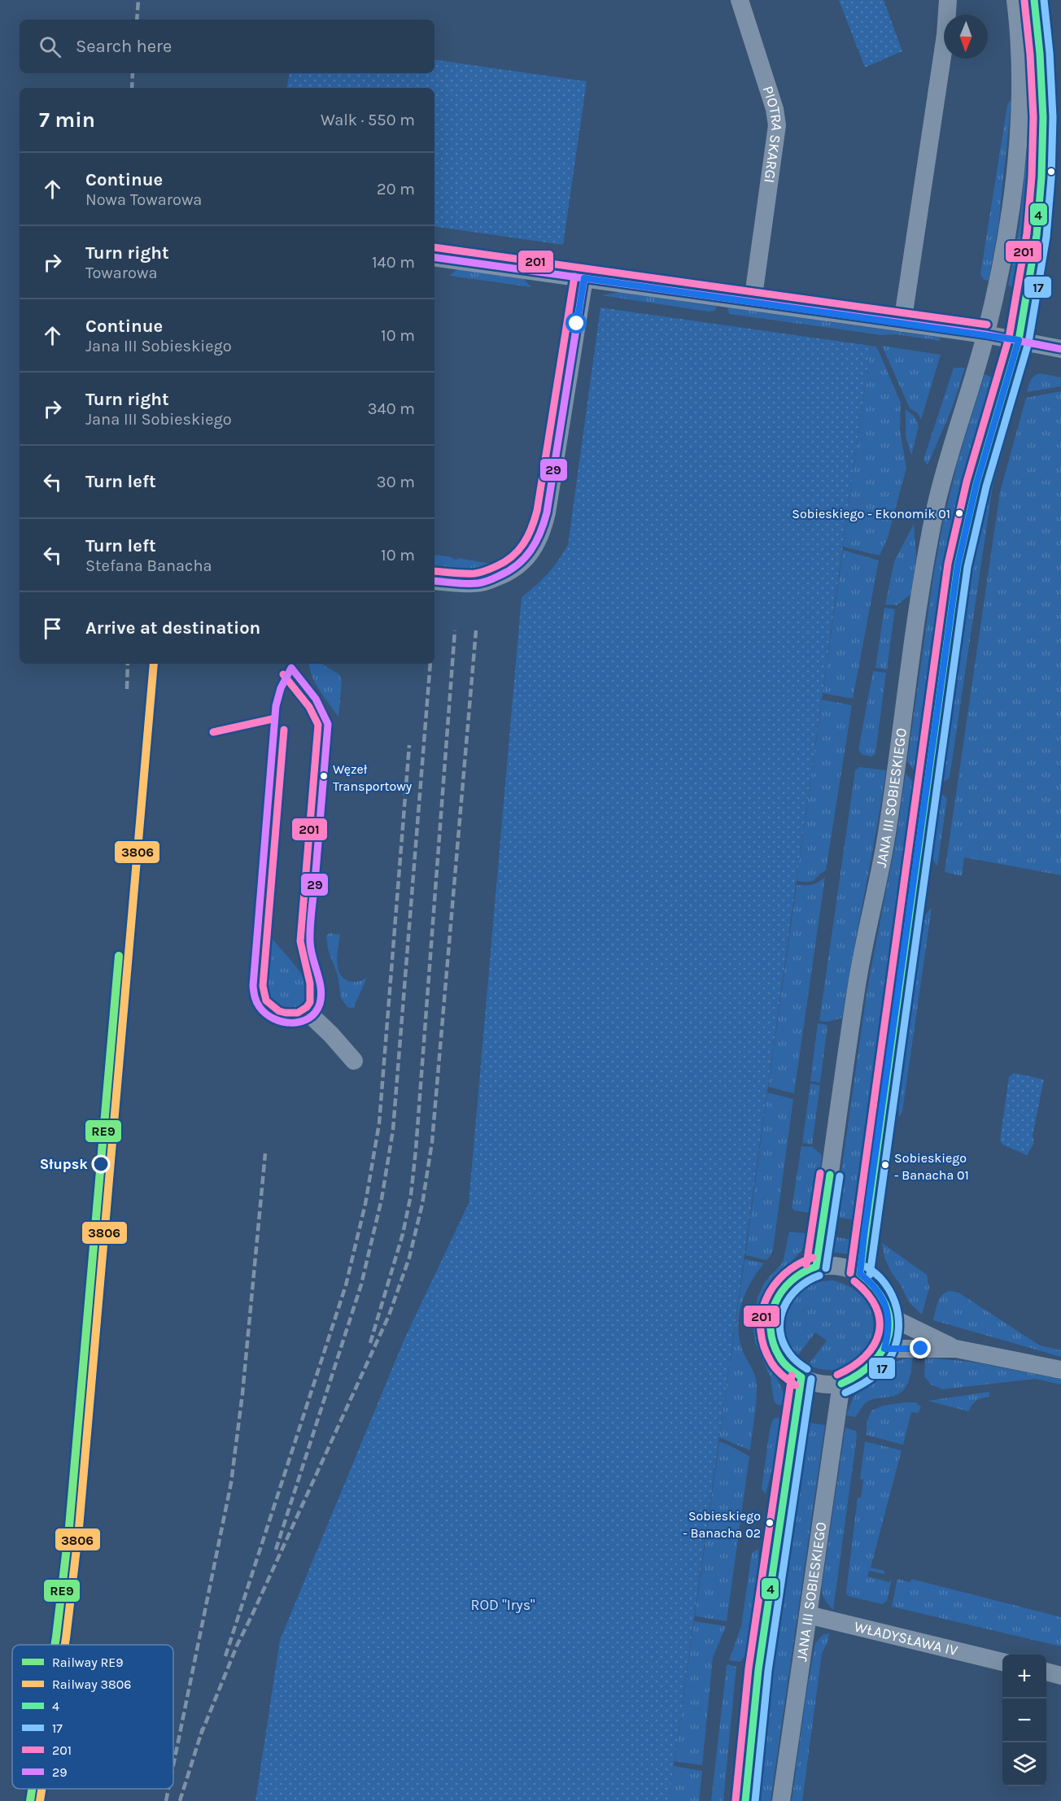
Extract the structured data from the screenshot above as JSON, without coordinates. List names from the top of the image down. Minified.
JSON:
{"streets":{"street":["PIOTRA SKARGI","JANA III SOBIESKIEGO","WŁADYSŁAWA IV"]},"crossings":[["JANA III SOBIESKIEGO","WŁADYSŁAWA IV"]],"parks":["ROD \"Irys\""],"places":["Sobieskiego - Ekonomik 01","Węzeł Transportowy","Słupsk","Sobieskiego - Banacha 01","Sobieskiego - Banacha 02"],"lines":["transit line 4","transit line 17","transit line 201","transit line 29","rail line 3806","rail line RE9"],"legend":["Railway RE9","Railway 3806","4","17","201","29"],"north":"bottom","page":{"search":"Search here","heading":["7 min","Walk · 550 m"],"list":[["Continue","Nowa Towarowa","20 m"],["Turn right","Towarowa","140 m"],["Continue","Jana III Sobieskiego","10 m"],["Turn right","Jana III Sobieskiego","340 m"],["Turn left","30 m"],["Turn left","Stefana Banacha","10 m"],"Arrive at destination"],"map_buttons":["+","−"]}}
